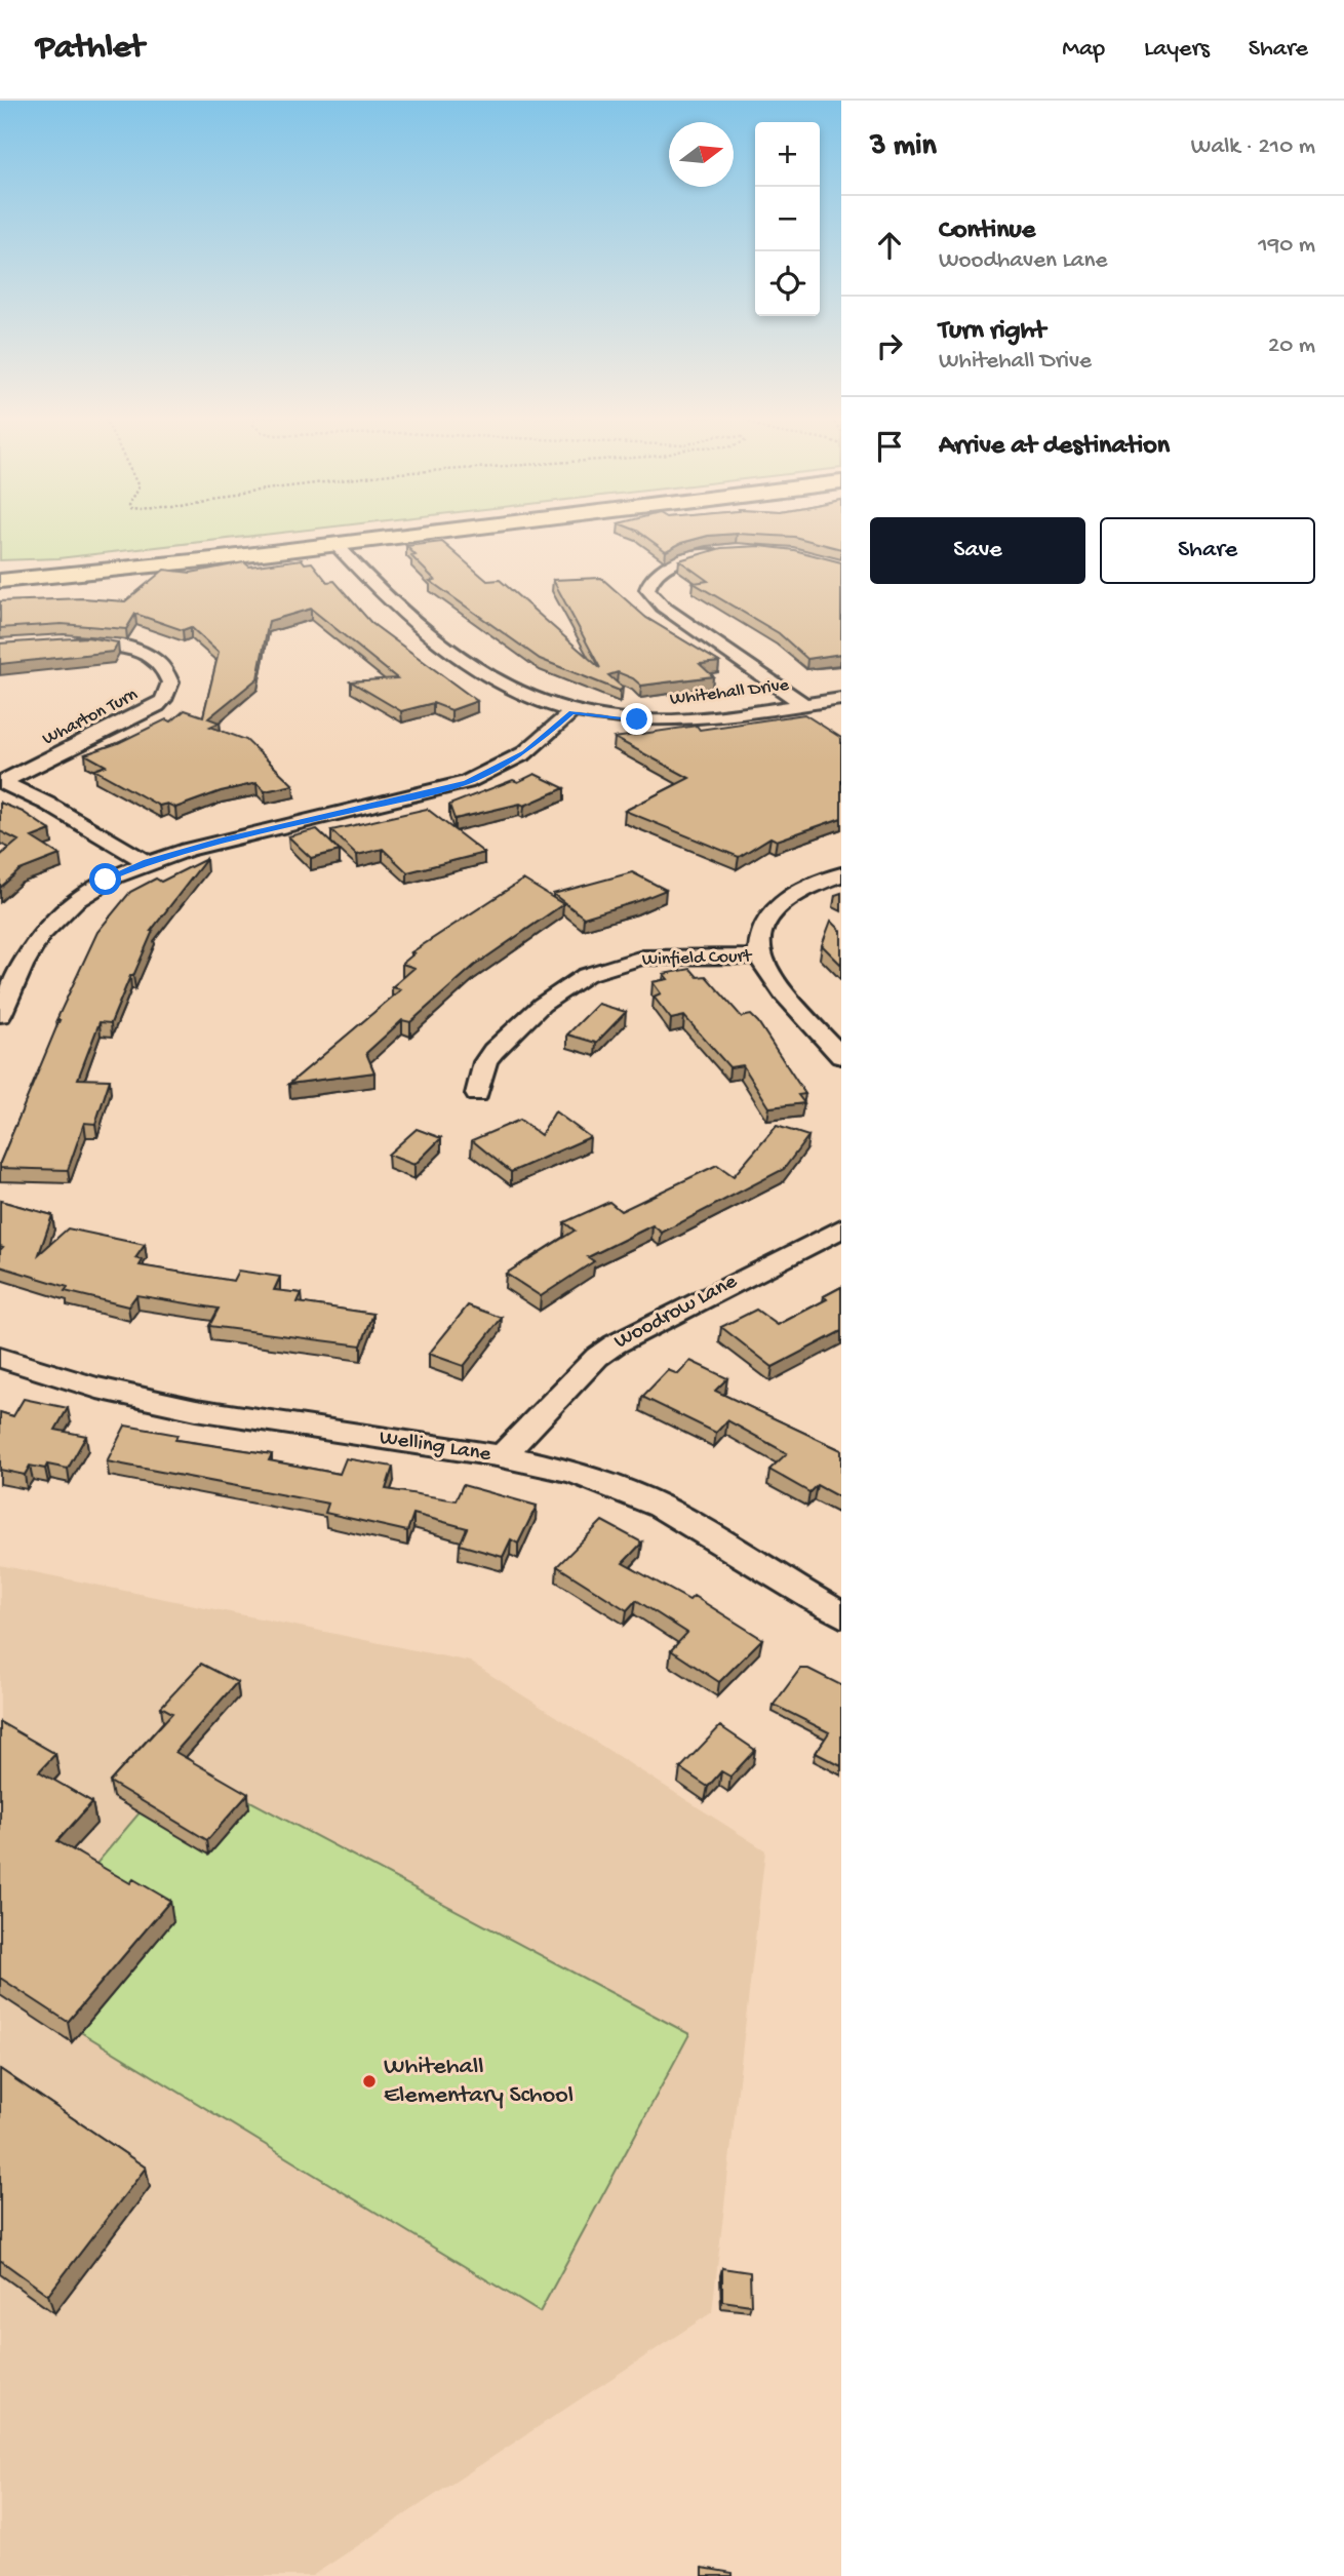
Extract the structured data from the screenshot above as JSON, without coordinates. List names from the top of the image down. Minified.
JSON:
{"streets":{"street":["Whitehall Drive","Wharton Turn","Winfield Court","Woodrow Lane","Welling Lane"]},"crossings":[["Woodrow Lane","Welling Lane"]],"places":["Whitehall Elementary School"],"north":"right","page":{"header":"Pathlet","nav":["Map","Layers","Share"],"heading":["3 min","Walk · 210 m"],"map_buttons":["+","−"],"list":[["Continue","Woodhaven Lane","190 m"],["Turn right","Whitehall Drive","20 m"],"Arrive at destination"],"buttons":["Save","Share"]}}
